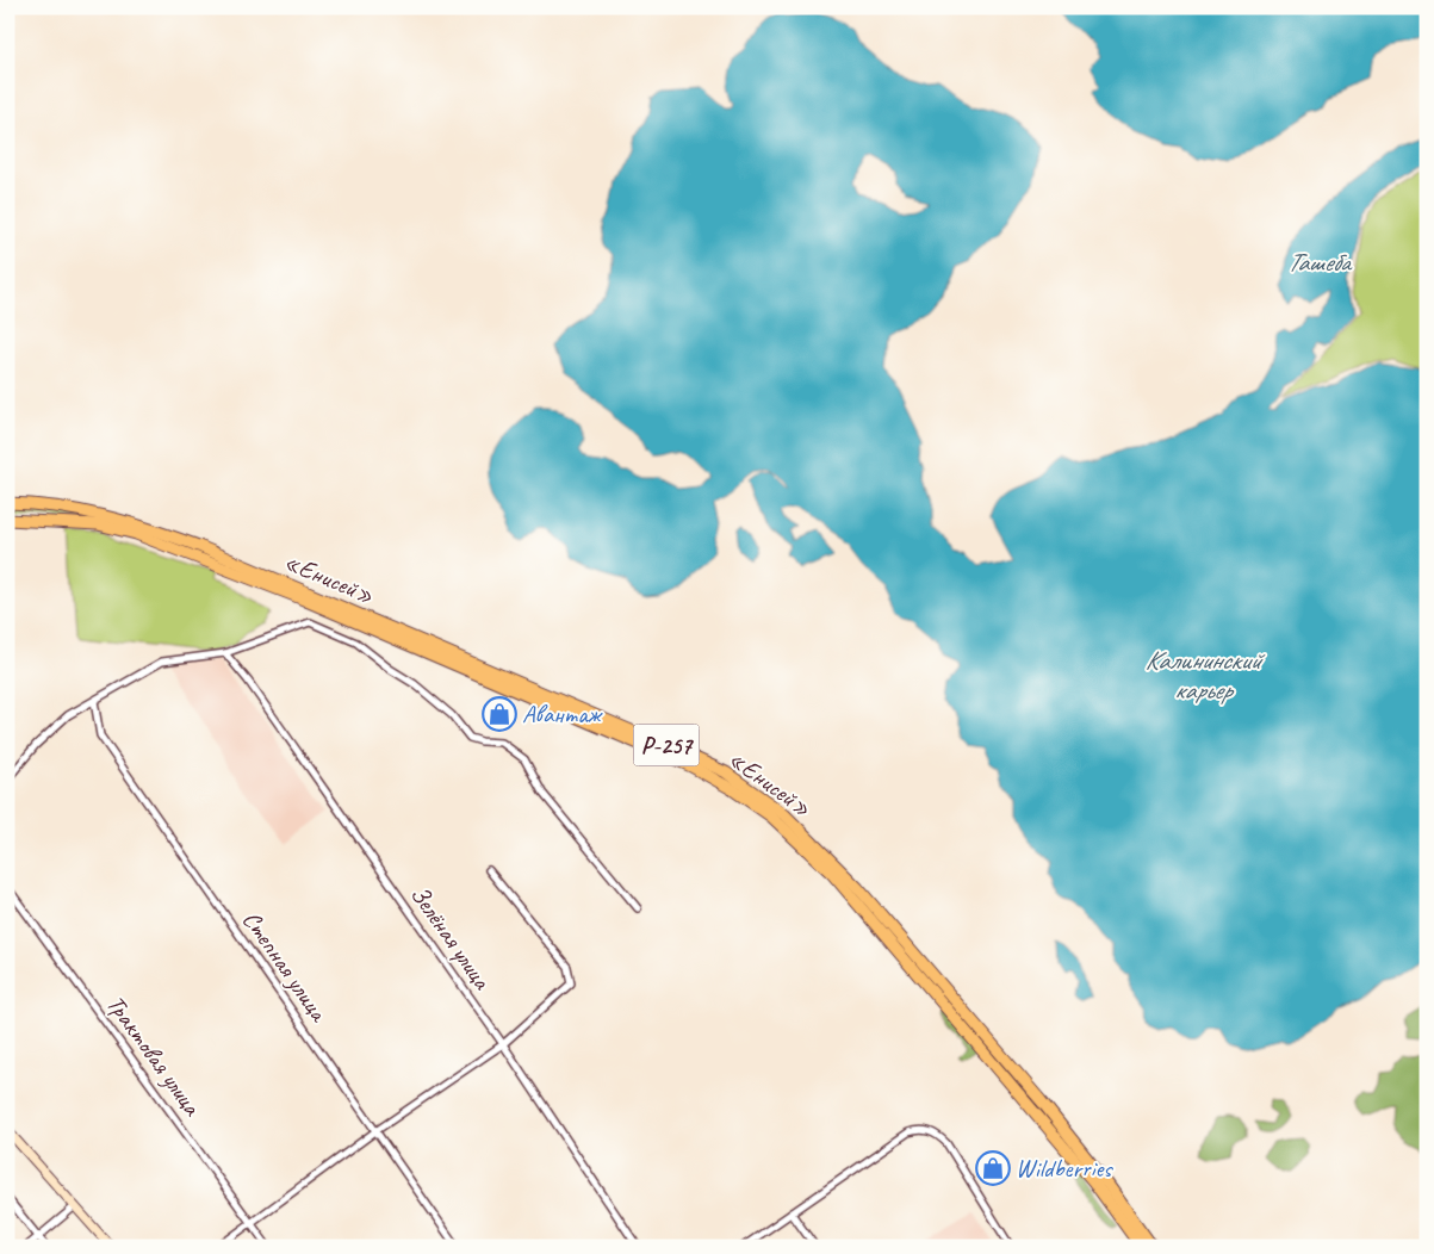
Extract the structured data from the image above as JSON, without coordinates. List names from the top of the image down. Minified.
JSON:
{"streets":{"highway":["«Енисей»","Р-257"],"street":["Зелёная улица","Степная улица","Трактовая улица"]},"water":["Ташеба","Калининский карьер"],"places":{"shop":["Авантаж","Wildberries"]}}
